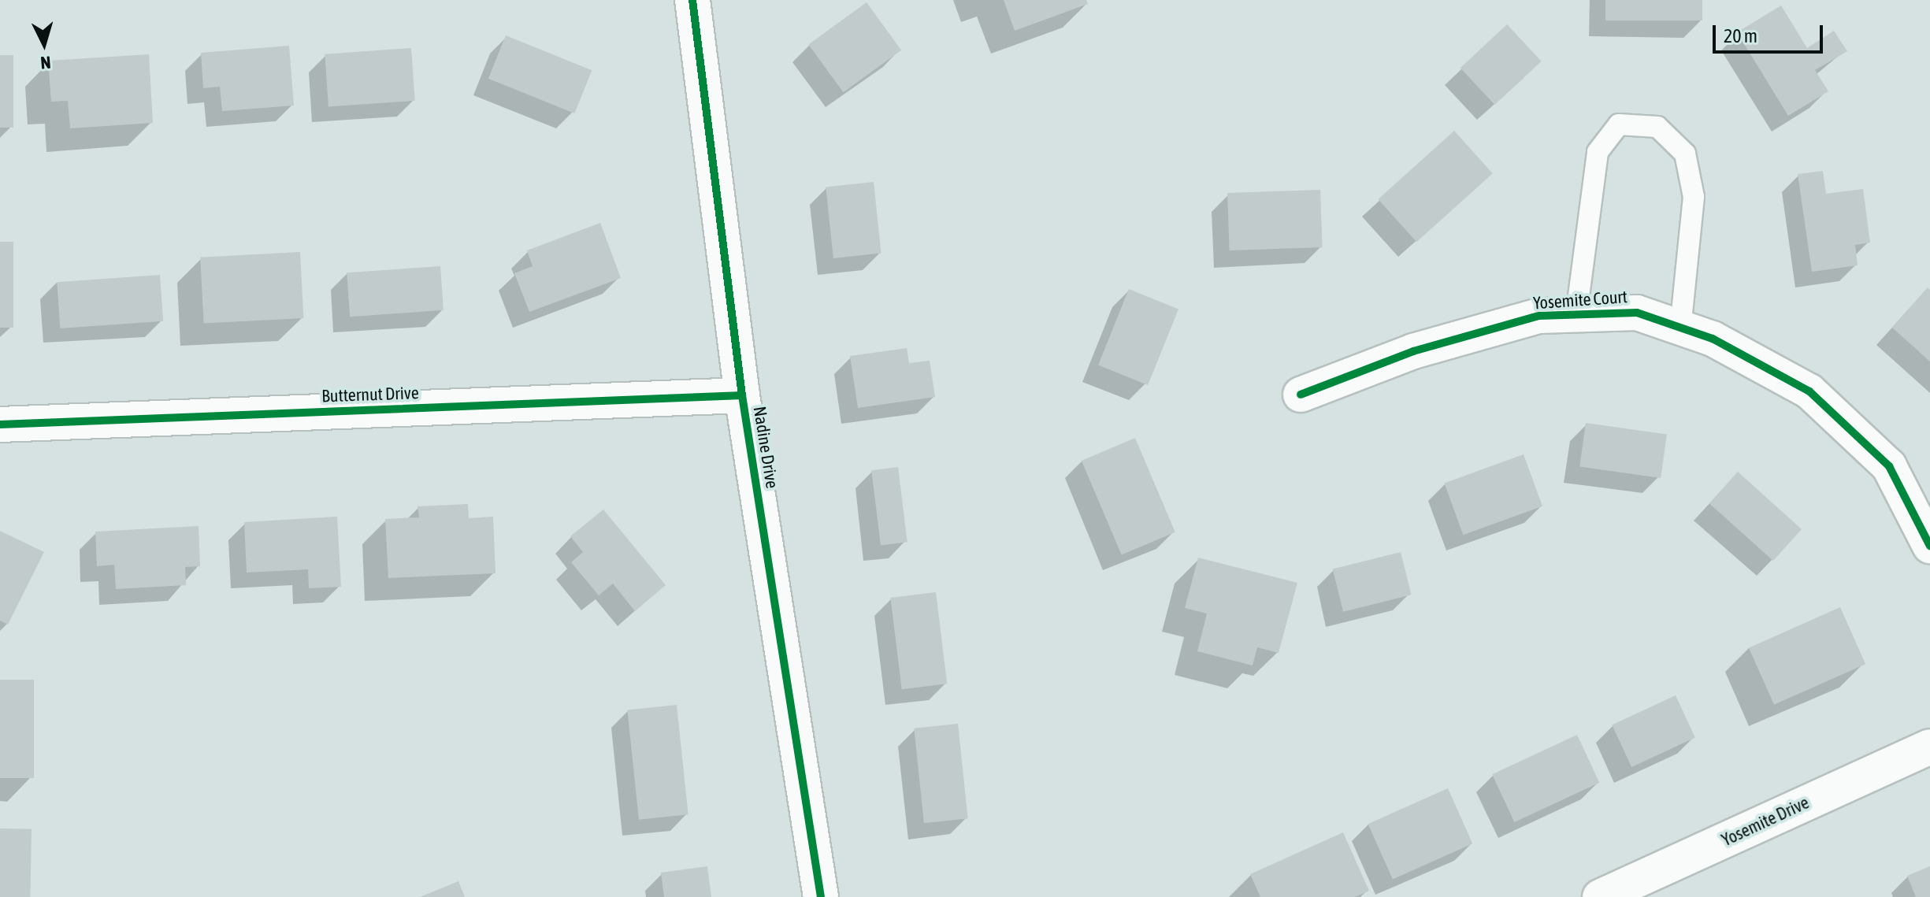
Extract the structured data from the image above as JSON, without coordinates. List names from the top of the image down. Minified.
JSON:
{"streets":{"street":["Yosemite Court","Butternut Drive","Nadine Drive","Yosemite Drive"]},"crossings":[["Butternut Drive","Nadine Drive"]],"scale_bar":"20 m","north":"bottom"}
